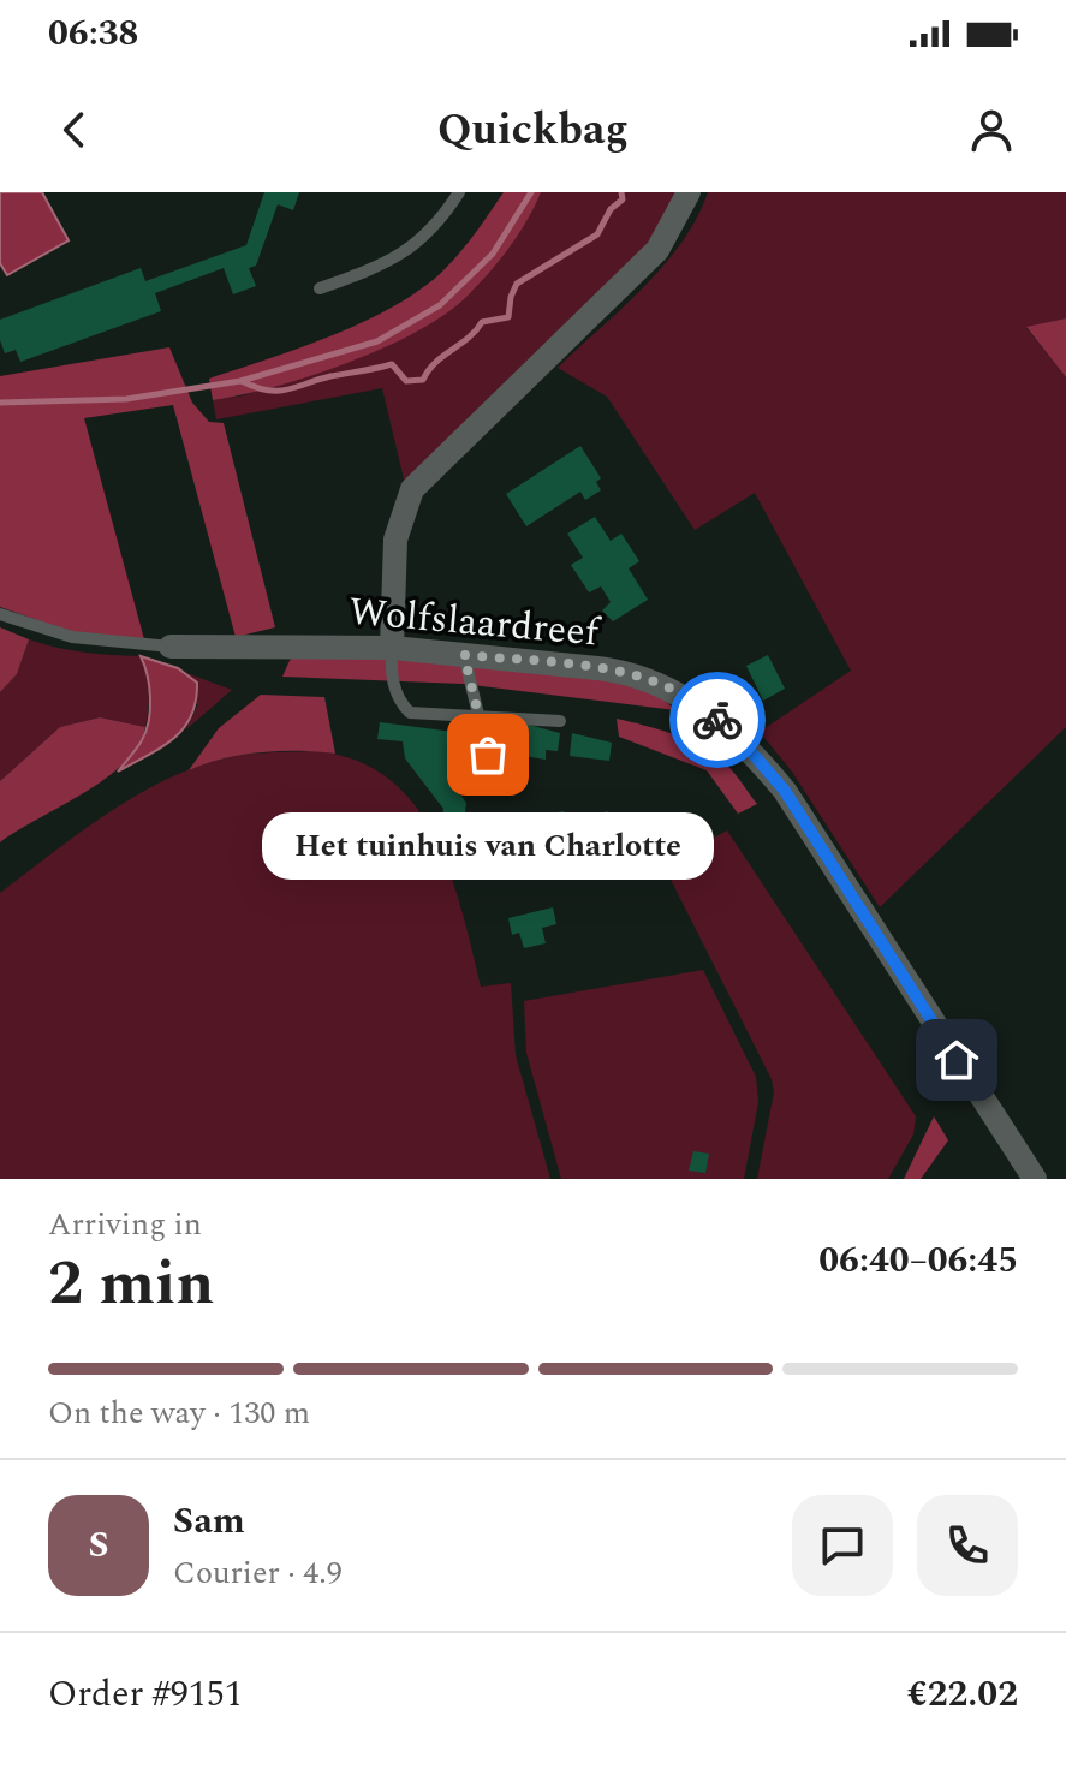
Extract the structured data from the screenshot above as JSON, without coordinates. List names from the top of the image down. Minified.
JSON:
{"streets":{"street":["Wolfslaardreef"]},"places":["Het tuinhuis van Charlotte"],"page":{"status":"06:38","header":"Quickbag","bubble":"Het tuinhuis van Charlotte","heading":["2 min","Arriving in","06:40–06:45"],"panel":["Sam","Courier · 4.9","Order #9151","€22.02"],"bar":"On the way · 130 m","round":"S"}}
